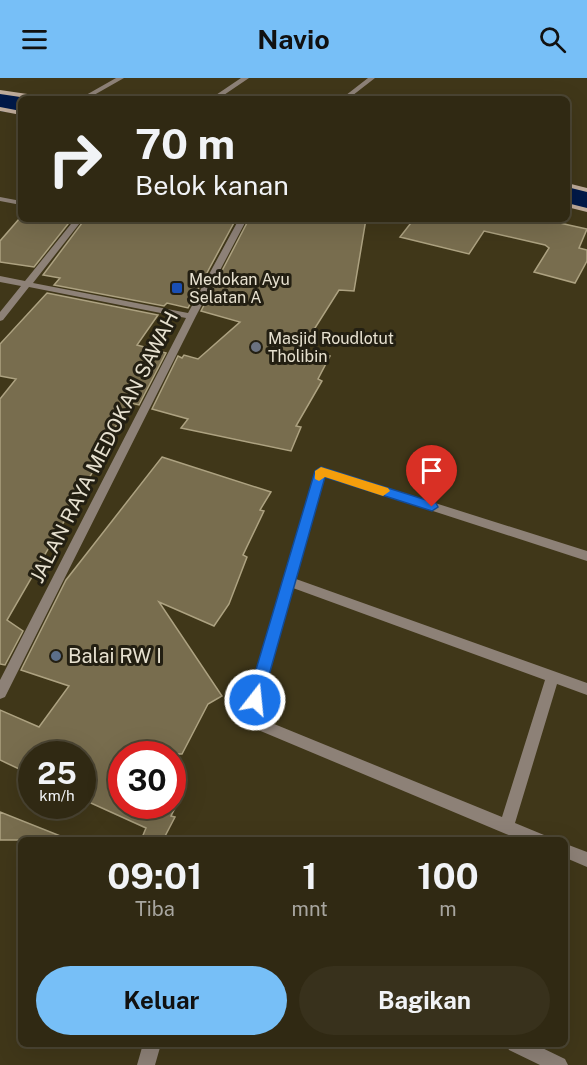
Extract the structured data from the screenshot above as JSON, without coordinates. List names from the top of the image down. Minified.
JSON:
{"streets":{"street":["JALAN RAYA MEDOKAN SAWAH"]},"places":{"transit":["Medokan Ayu Selatan A"],"other":["Masjid Roudlotut Tholibin","Balai RW I"]},"page":{"header":"Navio","turn":["70 m","Belok kanan"],"speed":"25 km/h","limit":"30","eta":["09:01","Tiba","1","mnt","100","m"],"buttons":["Keluar","Bagikan"]}}
